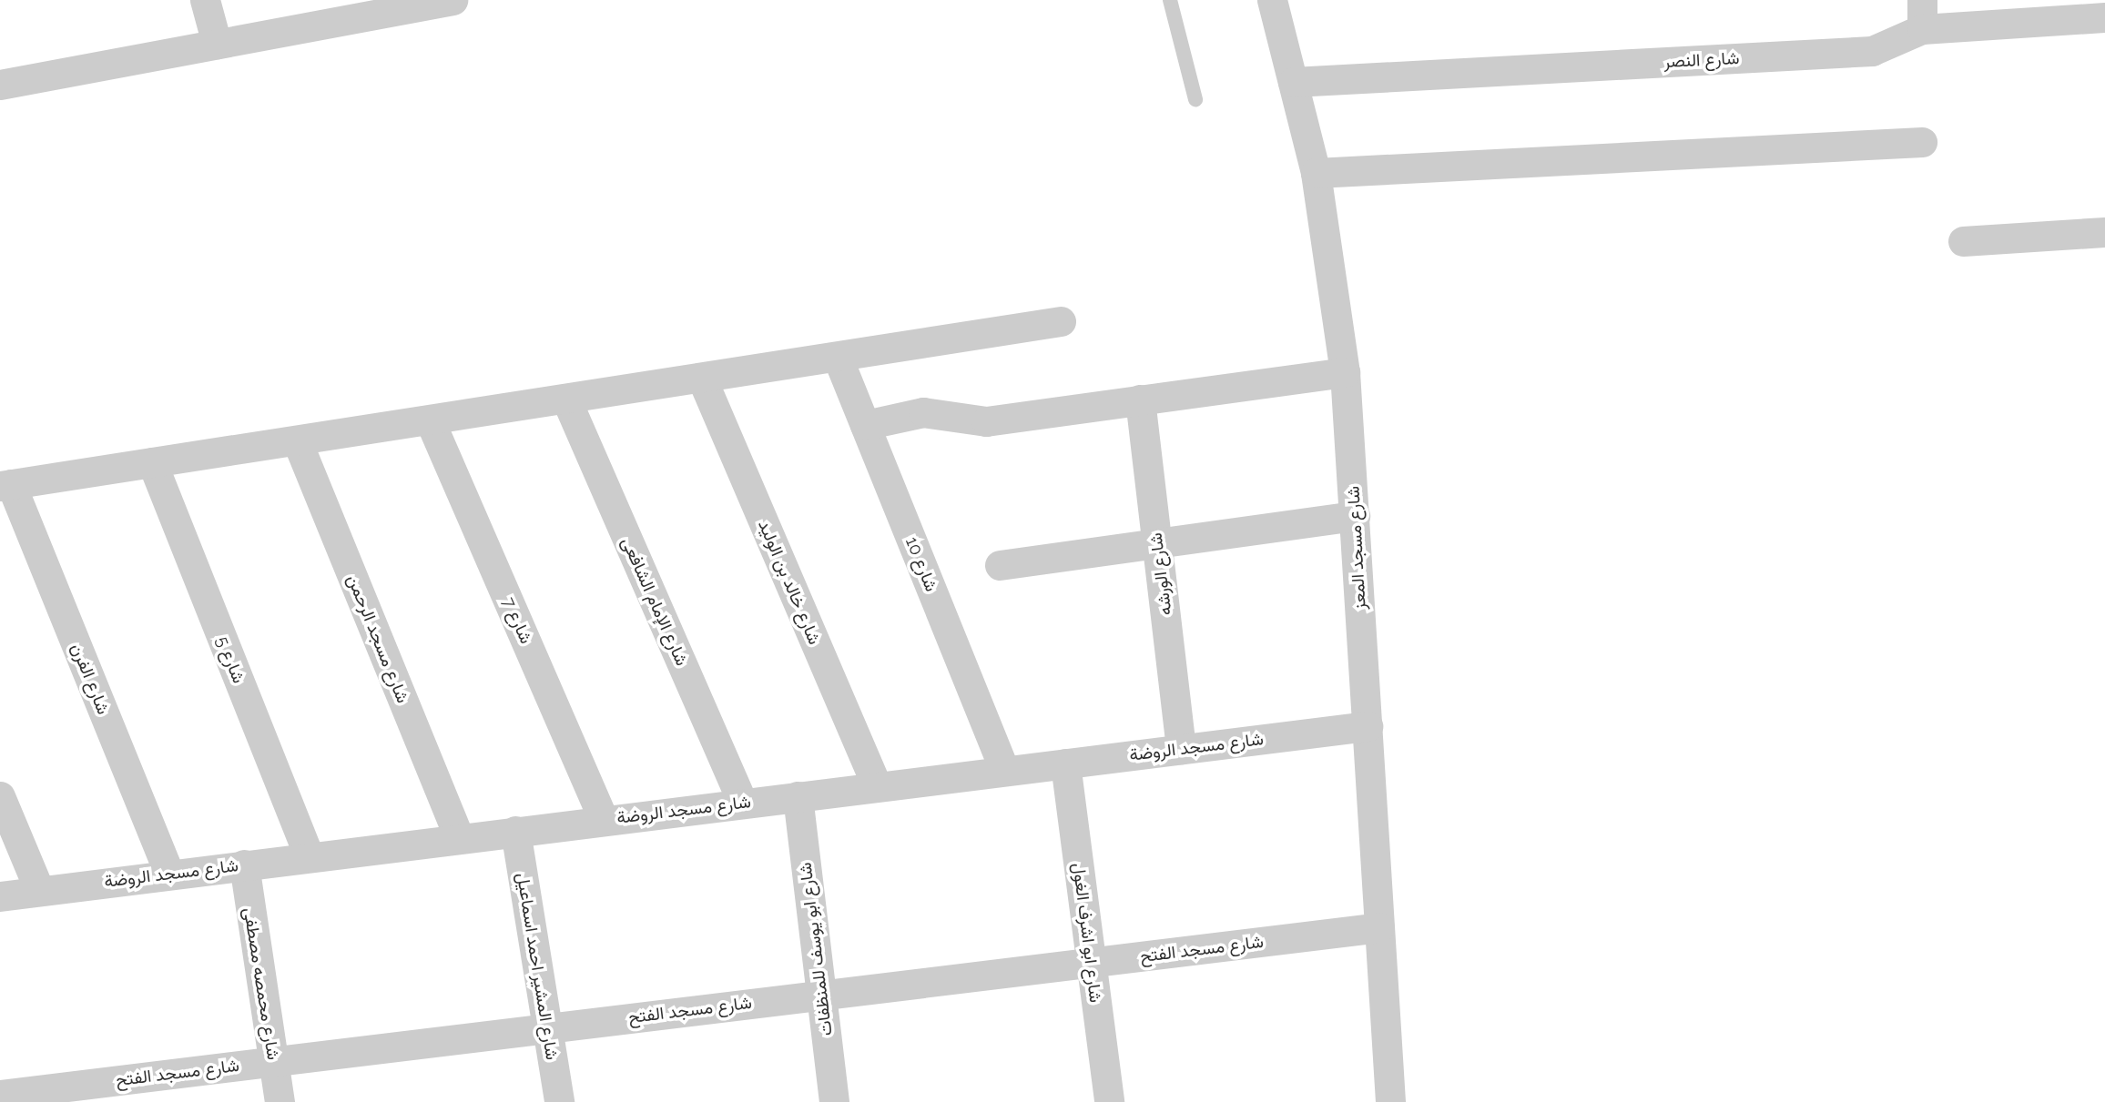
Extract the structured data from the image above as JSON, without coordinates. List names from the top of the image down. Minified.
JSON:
{"streets":{"street":["شارع النصر","شارع مسجد المعز","شارع 10","شارع الورشه","شارع خالد بن الوليد","شارع الإمام الشافعى","شارع 7","شارع مسجد الرحمن","شارع 5","شارع الفرن","شارع مسجد الروضة","شارع ابو اشرف الغول","شارع ابو يوسف للمنظفات","شارع مسجد الفتح","شارع المشير احمد اسماعيل","شارع محمصه مصطفى"]},"crossings":[["شارع النصر","شارع مسجد المعز"],["شارع مسجد المعز","شارع مسجد الروضة"],["شارع مسجد المعز","شارع مسجد الفتح"],["شارع 10","شارع مسجد الروضة"],["شارع الورشه","شارع مسجد الروضة"],["شارع خالد بن الوليد","شارع مسجد الروضة"],["شارع الإمام الشافعى","شارع مسجد الروضة"],["شارع 7","شارع مسجد الروضة"],["شارع مسجد الرحمن","شارع مسجد الروضة"],["شارع 5","شارع مسجد الروضة"],["شارع الفرن","شارع مسجد الروضة"],["شارع مسجد الروضة","شارع ابو اشرف الغول"],["شارع مسجد الروضة","شارع ابو يوسف للمنظفات"],["شارع مسجد الروضة","شارع المشير احمد اسماعيل"],["شارع مسجد الروضة","شارع محمصه مصطفى"],["شارع ابو اشرف الغول","شارع مسجد الفتح"],["شارع ابو يوسف للمنظفات","شارع مسجد الفتح"],["شارع مسجد الفتح","شارع المشير احمد اسماعيل"],["شارع مسجد الفتح","شارع محمصه مصطفى"]]}
